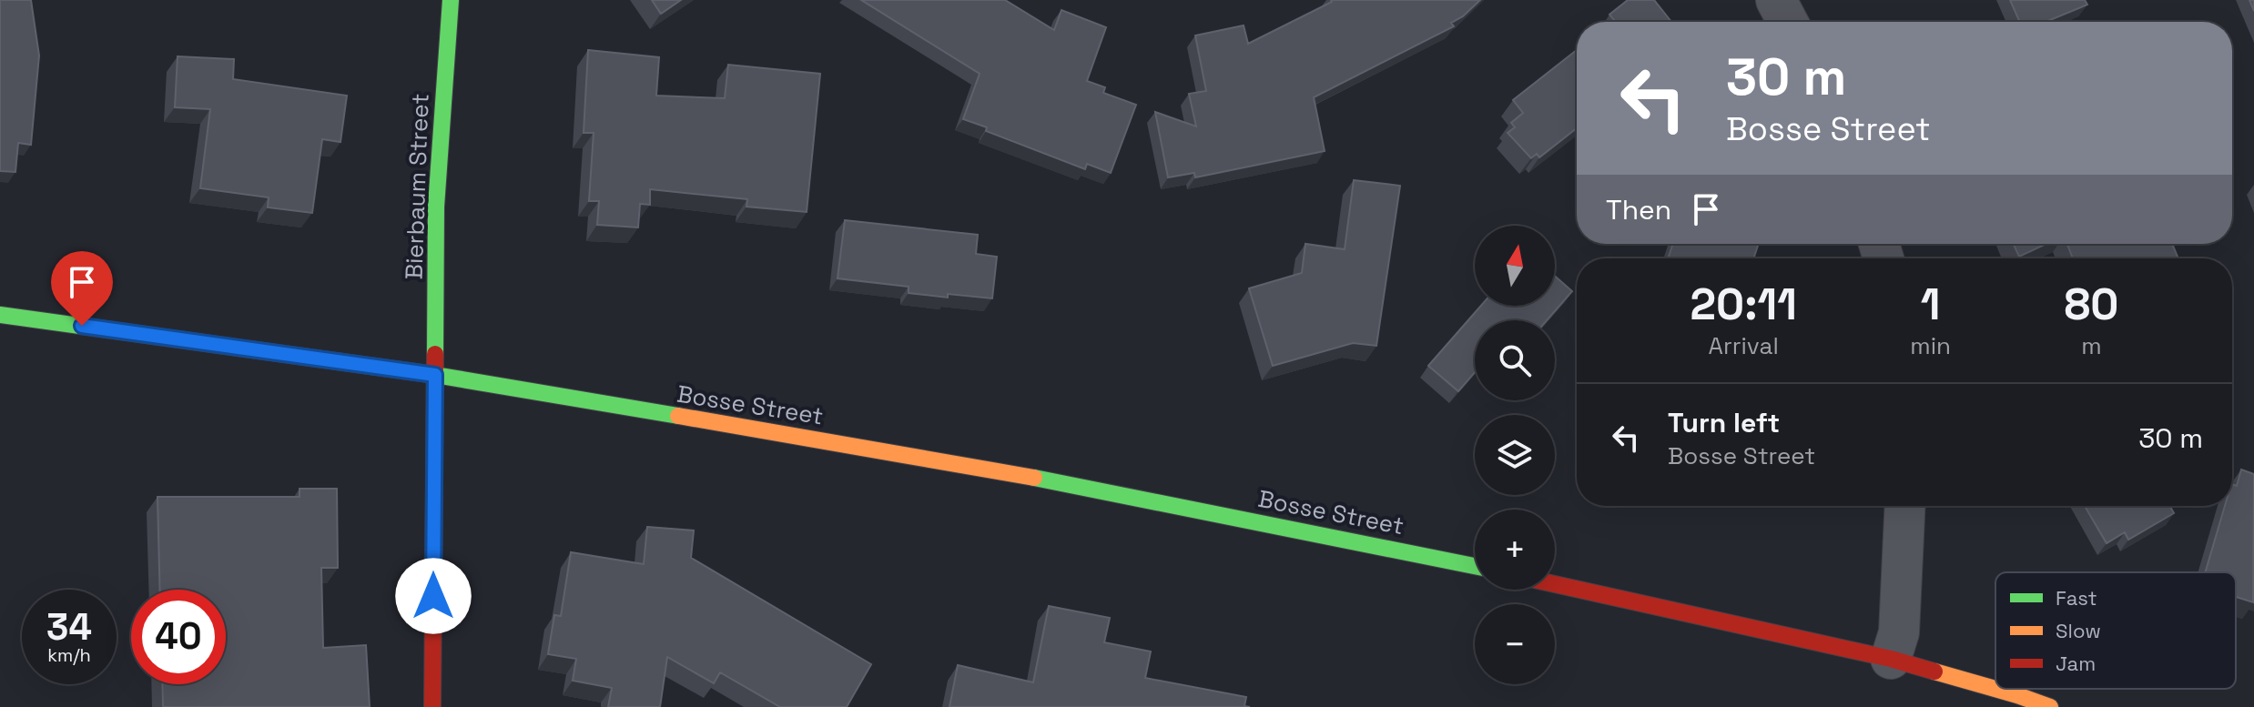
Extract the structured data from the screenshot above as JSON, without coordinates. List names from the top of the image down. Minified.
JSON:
{"streets":{"street":["Bierbaum Street","Bosse Street"]},"crossings":[["Bierbaum Street","Bosse Street"]],"legend":["Fast","Slow","Jam"],"north":"top","page":{"turn":["30 m","Bosse Street"],"then":"Then","map_buttons":["+","−"],"eta":["20:11","Arrival","1","min","80","m"],"list":[{"name":"Turn left","note":"Bosse Street","value":"30 m"}],"speed":"34 km/h","limit":"40"}}
